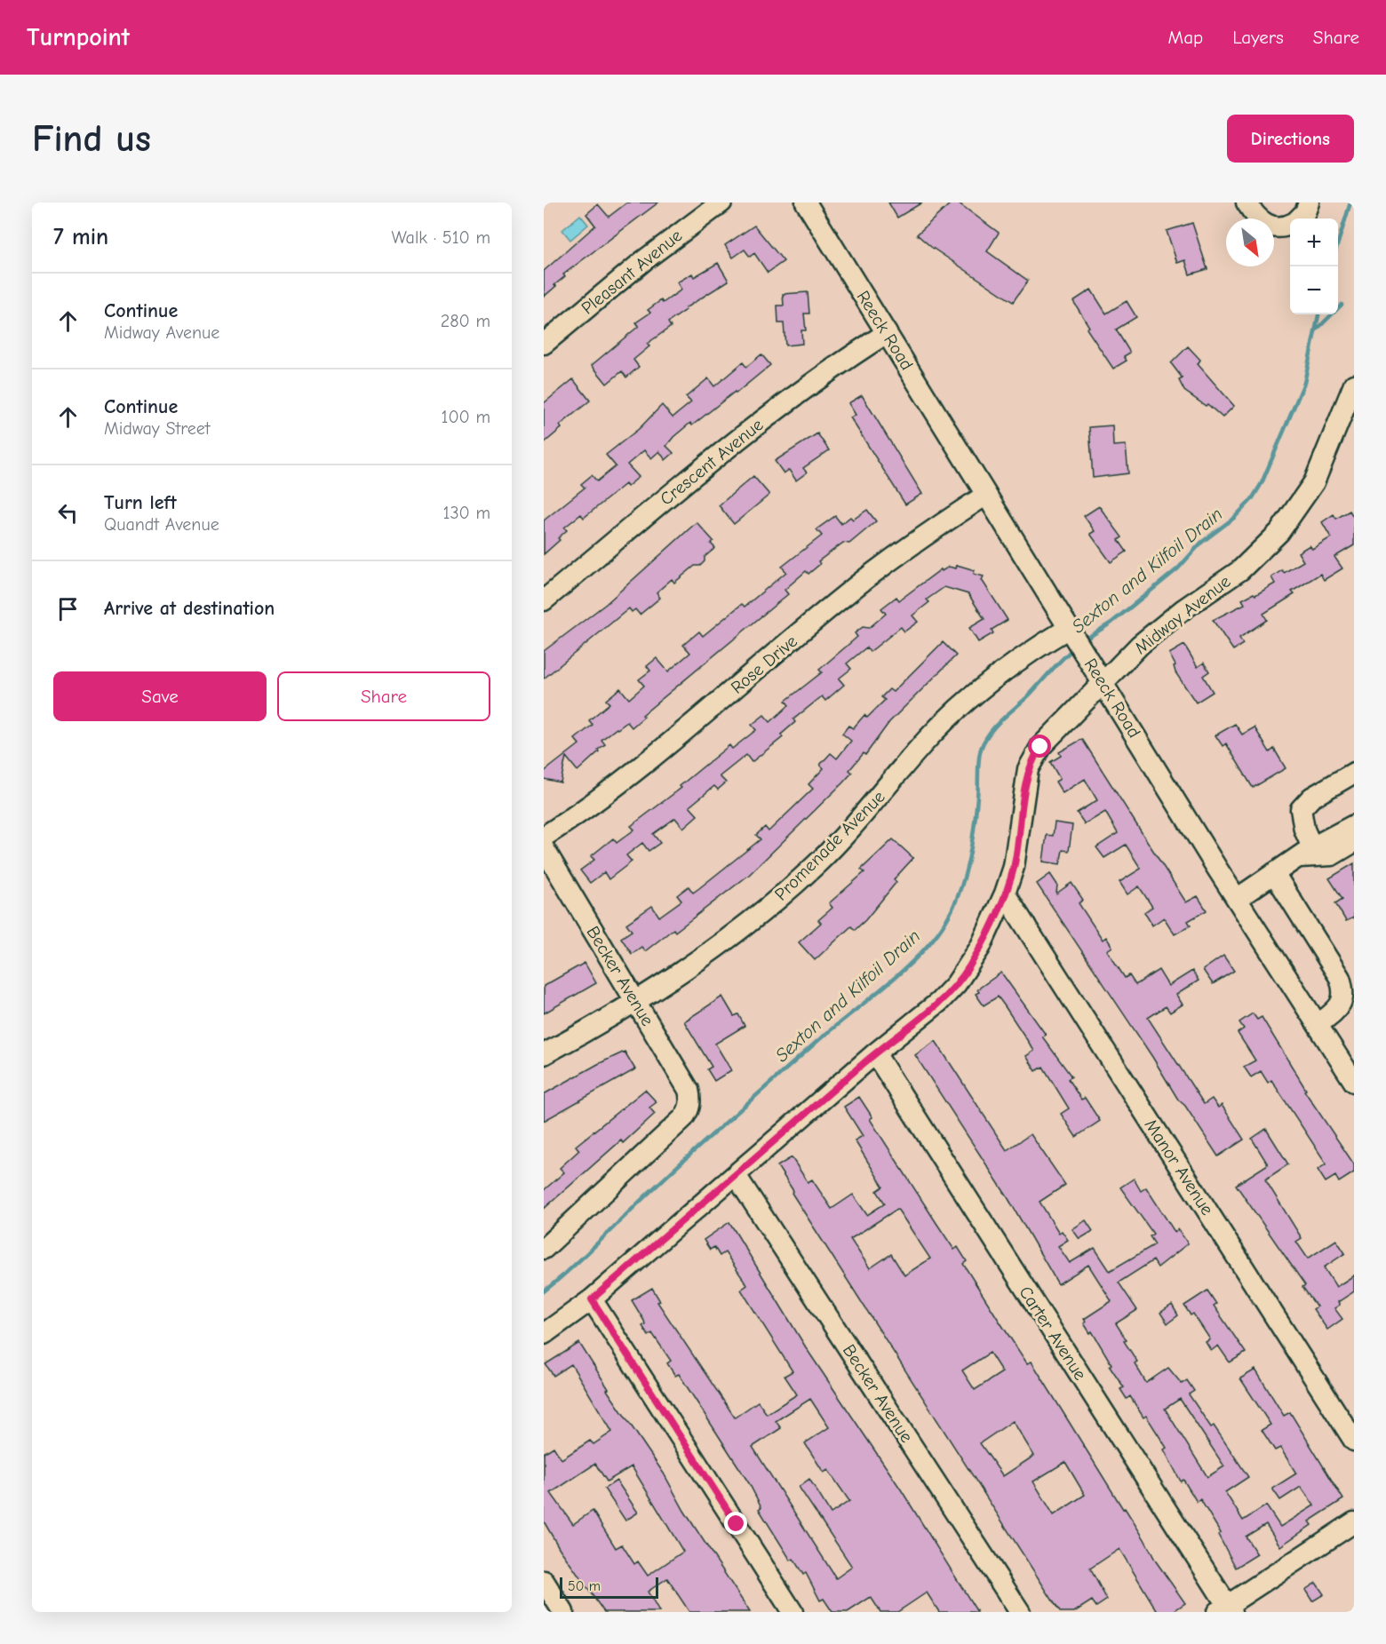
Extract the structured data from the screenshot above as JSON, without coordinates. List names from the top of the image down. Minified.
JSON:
{"streets":{"street":["Pleasant Avenue","Reeck Road","Crescent Avenue","Midway Avenue","Rose Drive","Promenade Avenue","Becker Avenue","Manor Avenue","Carter Avenue"]},"crossings":[["Reeck Road","Crescent Avenue"],["Reeck Road","Midway Avenue"],["Reeck Road","Rose Drive"],["Reeck Road","Promenade Avenue"],["Midway Avenue","Becker Avenue"],["Midway Avenue","Manor Avenue"],["Midway Avenue","Carter Avenue"],["Promenade Avenue","Becker Avenue"]],"water":["Sexton and Kilfoil Drain"],"scale_bar":"50 m","north":"bottom right","page":{"header":"Turnpoint","nav":["Map","Layers","Share"],"buttons":["Directions",["Save","Share"]],"title":"Find us","heading":["7 min","Walk · 510 m"],"map_buttons":["+","−"],"list":[["Continue","Midway Avenue","280 m"],["Continue","Midway Street","100 m"],["Turn left","Quandt Avenue","130 m"],"Arrive at destination"],"scale":"50 m"}}
